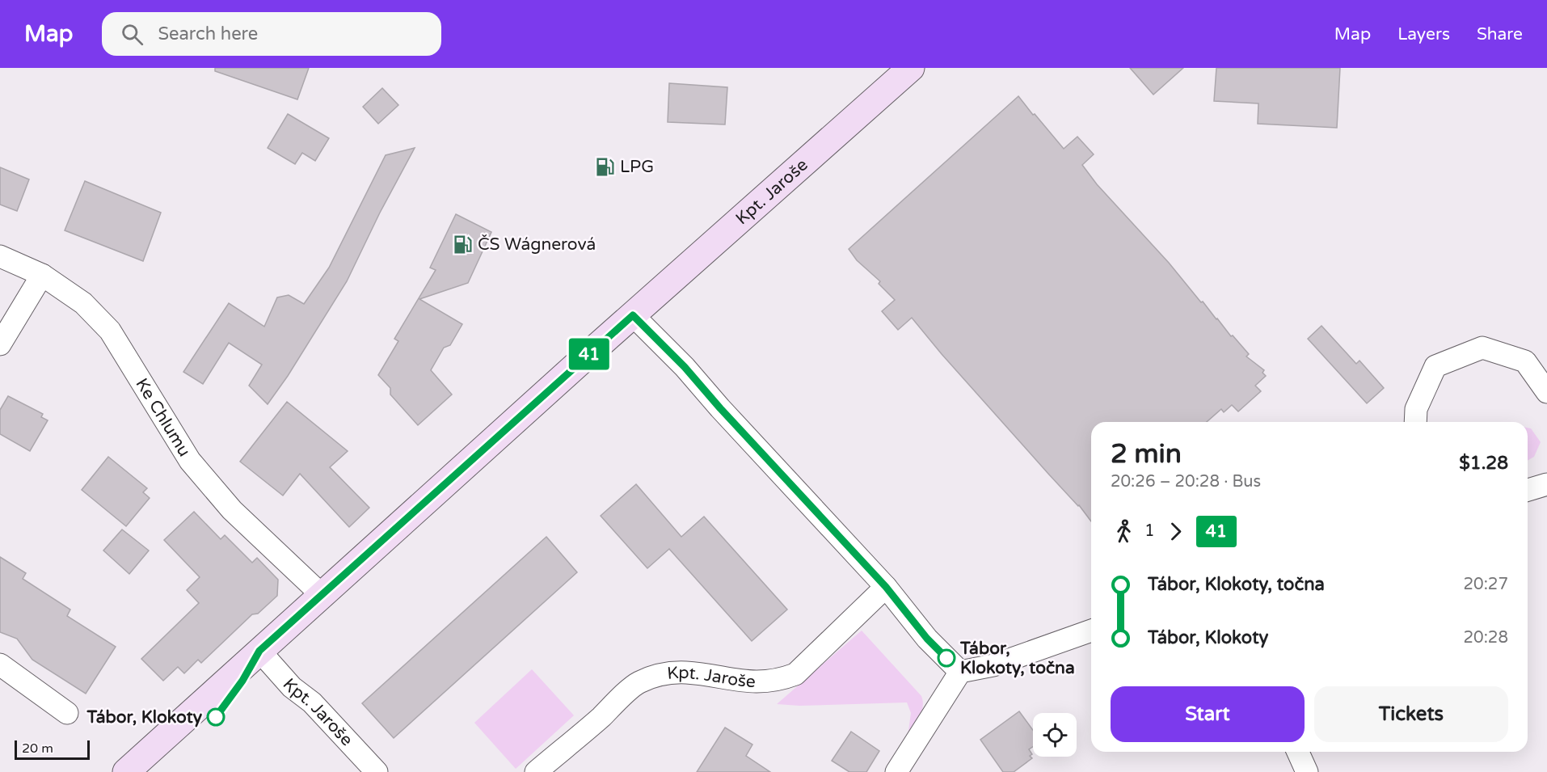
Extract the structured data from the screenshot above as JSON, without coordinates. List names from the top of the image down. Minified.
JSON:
{"streets":{"street":["Kpt. Jaroše","Ke Chlumu"]},"crossings":[["Kpt. Jaroše","Ke Chlumu"]],"places":{"fuel station":["LPG","ČS Wágnerová"],"other":["Tábor, Klokoty, točna","Tábor, Klokoty"]},"lines":["bus line 41"],"scale_bar":"20 m","page":{"header":"Map","search":"Search here","nav":["Map","Layers","Share"],"on_map":"41","heading":["2 min","20:26 – 20:28 · Bus","$1.28"],"legs":["1","41"],"list":[{"name":"Tábor, Klokoty, točna","value":"20:27"},{"name":"Tábor, Klokoty","value":"20:28"}],"buttons":["Start","Tickets"],"scale":"20 m"}}
